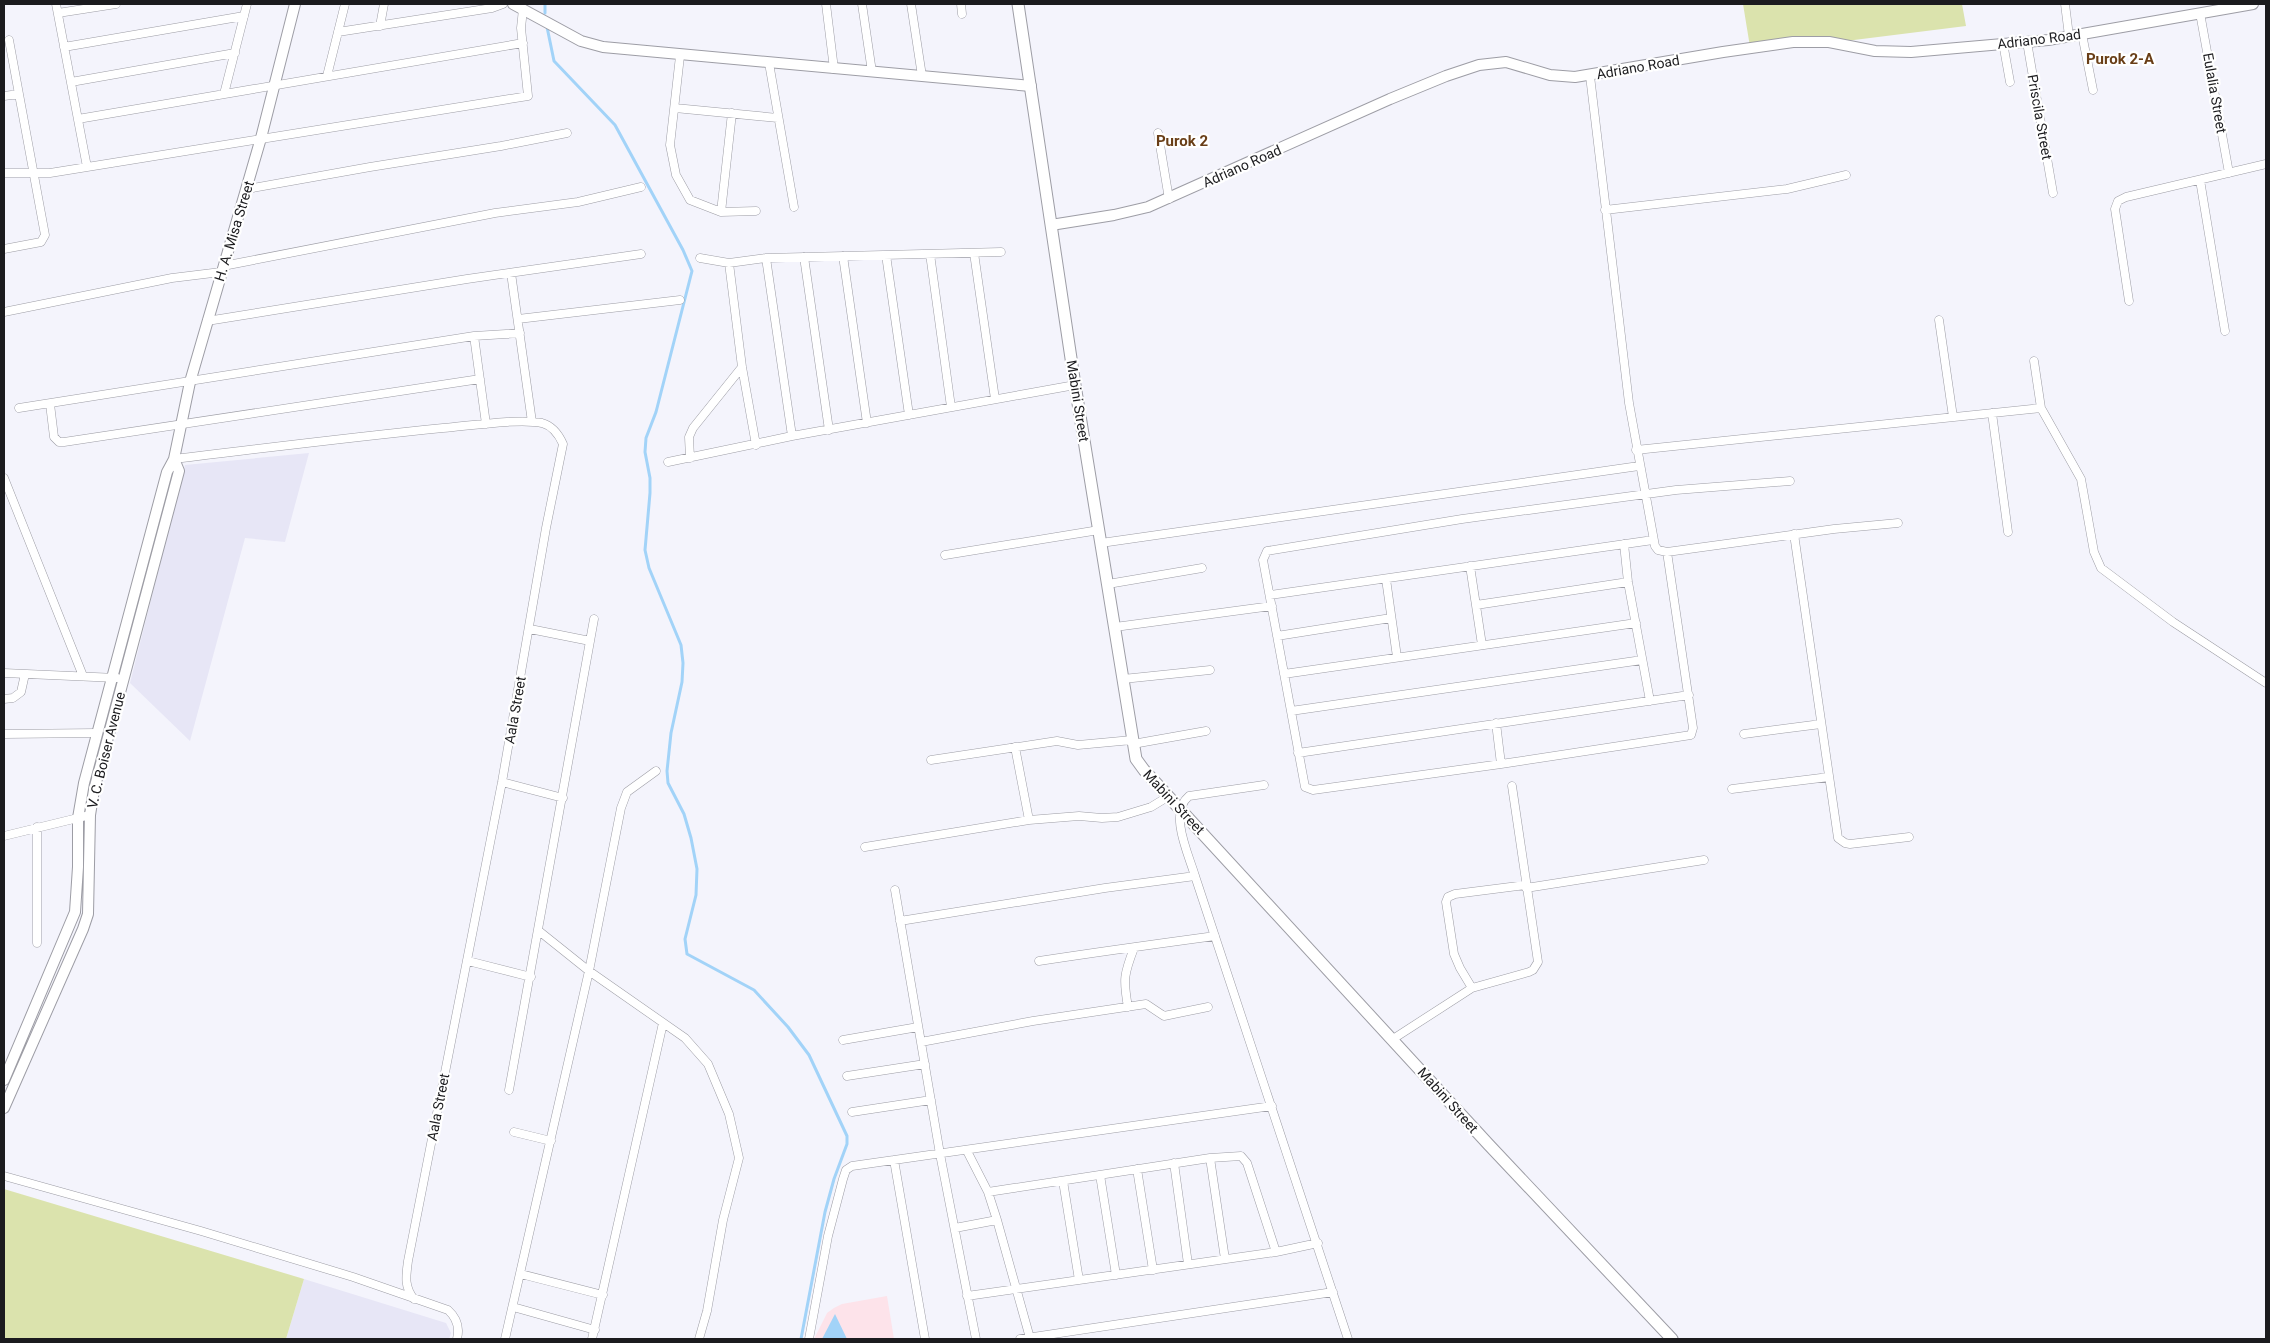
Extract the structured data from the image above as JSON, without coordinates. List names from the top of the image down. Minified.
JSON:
{"streets":{"main road":["Mabini Street"],"street":["Adriano Road","Eulalia Street","Priscila Street","H. A. Misa Street","Aala Street","V. C. Boiser Avenue"]},"crossings":[["Adriano Road","Eulalia Street"],["Adriano Road","Priscila Street"],["Adriano Road","Mabini Street"],["H. A. Misa Street","Aala Street"],["H. A. Misa Street","V. C. Boiser Avenue"],["Aala Street","V. C. Boiser Avenue"]],"districts":["Purok 2-A","Purok 2"]}
